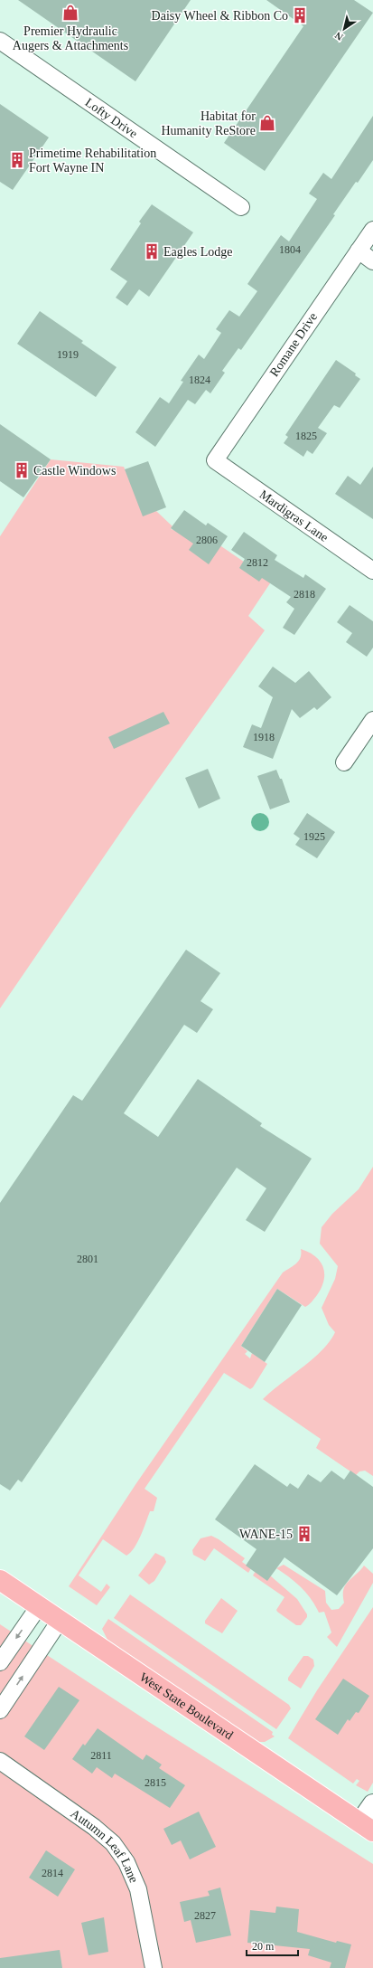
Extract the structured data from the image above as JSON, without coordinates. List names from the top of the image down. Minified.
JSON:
{"streets":{"main road":["West State Boulevard"],"street":["Lofty Drive","Romane Drive","Mardigras Lane","Autumn Leaf Lane"]},"crossings":[["Romane Drive","Mardigras Lane"]],"places":{"shop":["Premier Hydraulic Augers & Attachments","Habitat for Humanity ReStore"],"building":["Daisy Wheel & Ribbon Co","Primetime Rehabilitation Fort Wayne IN","Eagles Lodge","Castle Windows","WANE-15"]},"house_numbers":["1804","1919","1824","1825","2806","2812","2818","1918","1925","2801","2811","2815","2814","2827"],"scale_bar":"20 m","north":"bottom left"}
